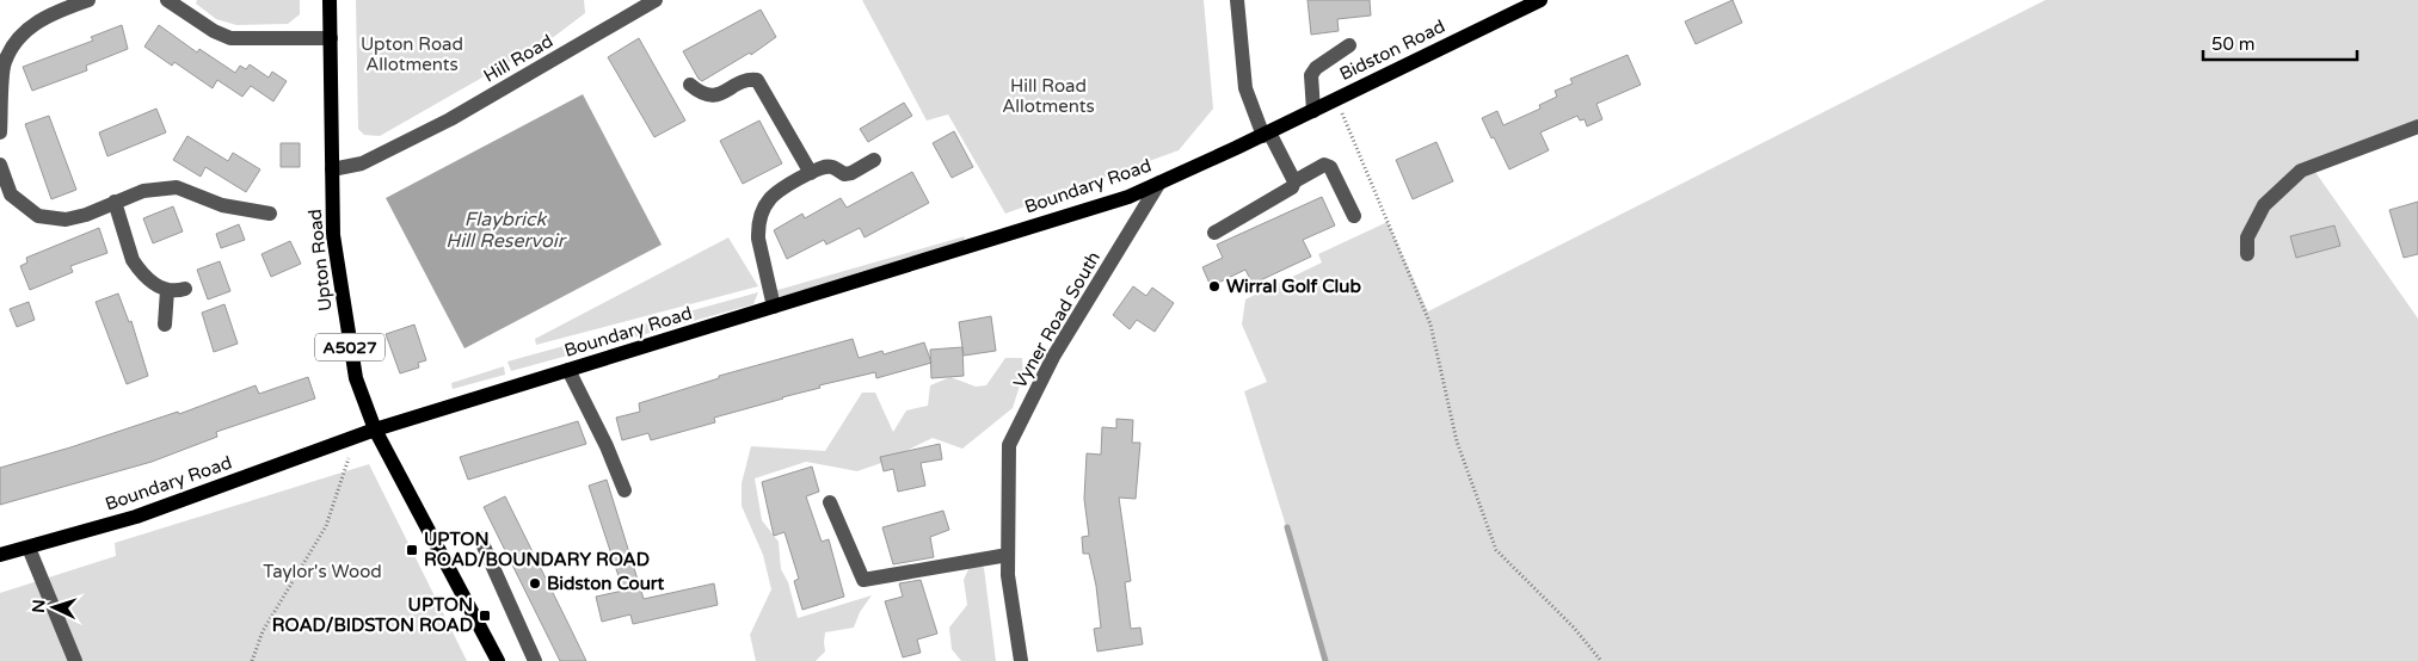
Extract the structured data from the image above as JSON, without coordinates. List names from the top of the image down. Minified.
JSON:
{"streets":{"main road":["Bidston Road","Boundary Road","Upton Road","A5027"],"street":["Hill Road","Vyner Road South"]},"crossings":[["Bidston Road","Boundary Road"],["Hill Road","Upton Road"],["Boundary Road","Upton Road"],["Boundary Road","Vyner Road South"]],"water":["Flaybrick Hill Reservoir"],"parks":["Upton Road Allotments","Hill Road Allotments","Taylor's Wood"],"places":{"other":["Wirral Golf Club","Bidston Court"],"transit":["UPTON ROAD/BOUNDARY ROAD","UPTON ROAD/BIDSTON ROAD"]},"scale_bar":"50 m","north":"left"}
